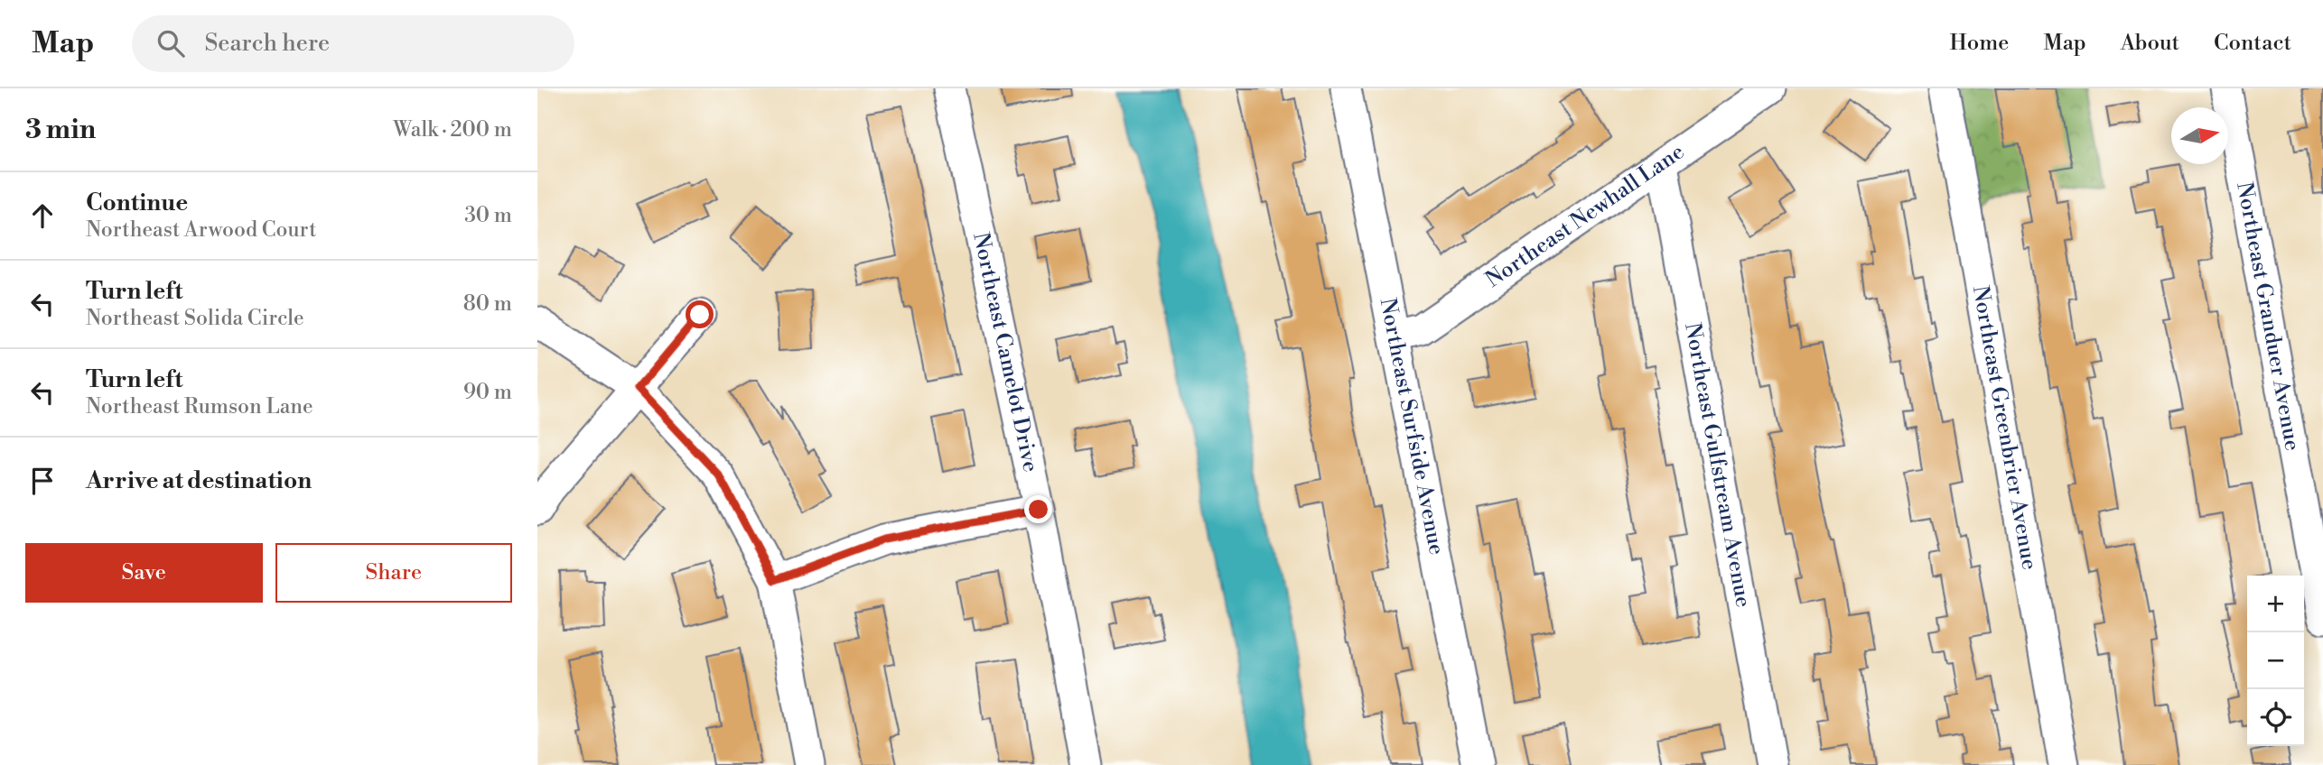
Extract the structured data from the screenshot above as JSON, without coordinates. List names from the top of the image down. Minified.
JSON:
{"streets":{"street":["Northeast Newhall Lane","Northeast Granduer Avenue","Northeast Camelot Drive","Northeast Surfside Avenue","Northeast Greenbrier Avenue","Northeast Gulfstream Avenue"]},"crossings":[["Northeast Newhall Lane","Northeast Surfside Avenue"],["Northeast Newhall Lane","Northeast Gulfstream Avenue"]],"north":"right","page":{"header":"Map","search":"Search here","nav":["Home","Map","About","Contact"],"heading":["3 min","Walk · 200 m"],"list":[["Continue","Northeast Arwood Court","30 m"],["Turn left","Northeast Solida Circle","80 m"],["Turn left","Northeast Rumson Lane","90 m"],"Arrive at destination"],"buttons":["Save","Share"],"map_buttons":["+","−"]}}
